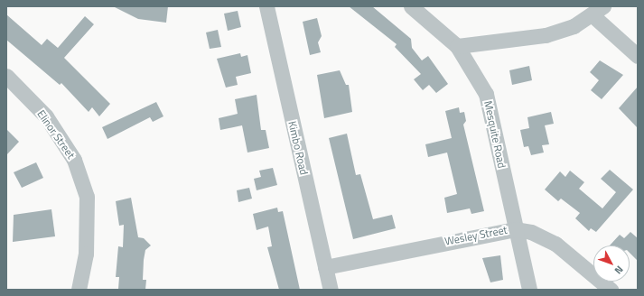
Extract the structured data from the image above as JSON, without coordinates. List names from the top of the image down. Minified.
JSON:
{"streets":{"street":["Elinor Street","Mesquite Road","Kimbo Road","Wesley Street"]},"crossings":[["Mesquite Road","Wesley Street"],["Kimbo Road","Wesley Street"]],"north":"bottom right"}
